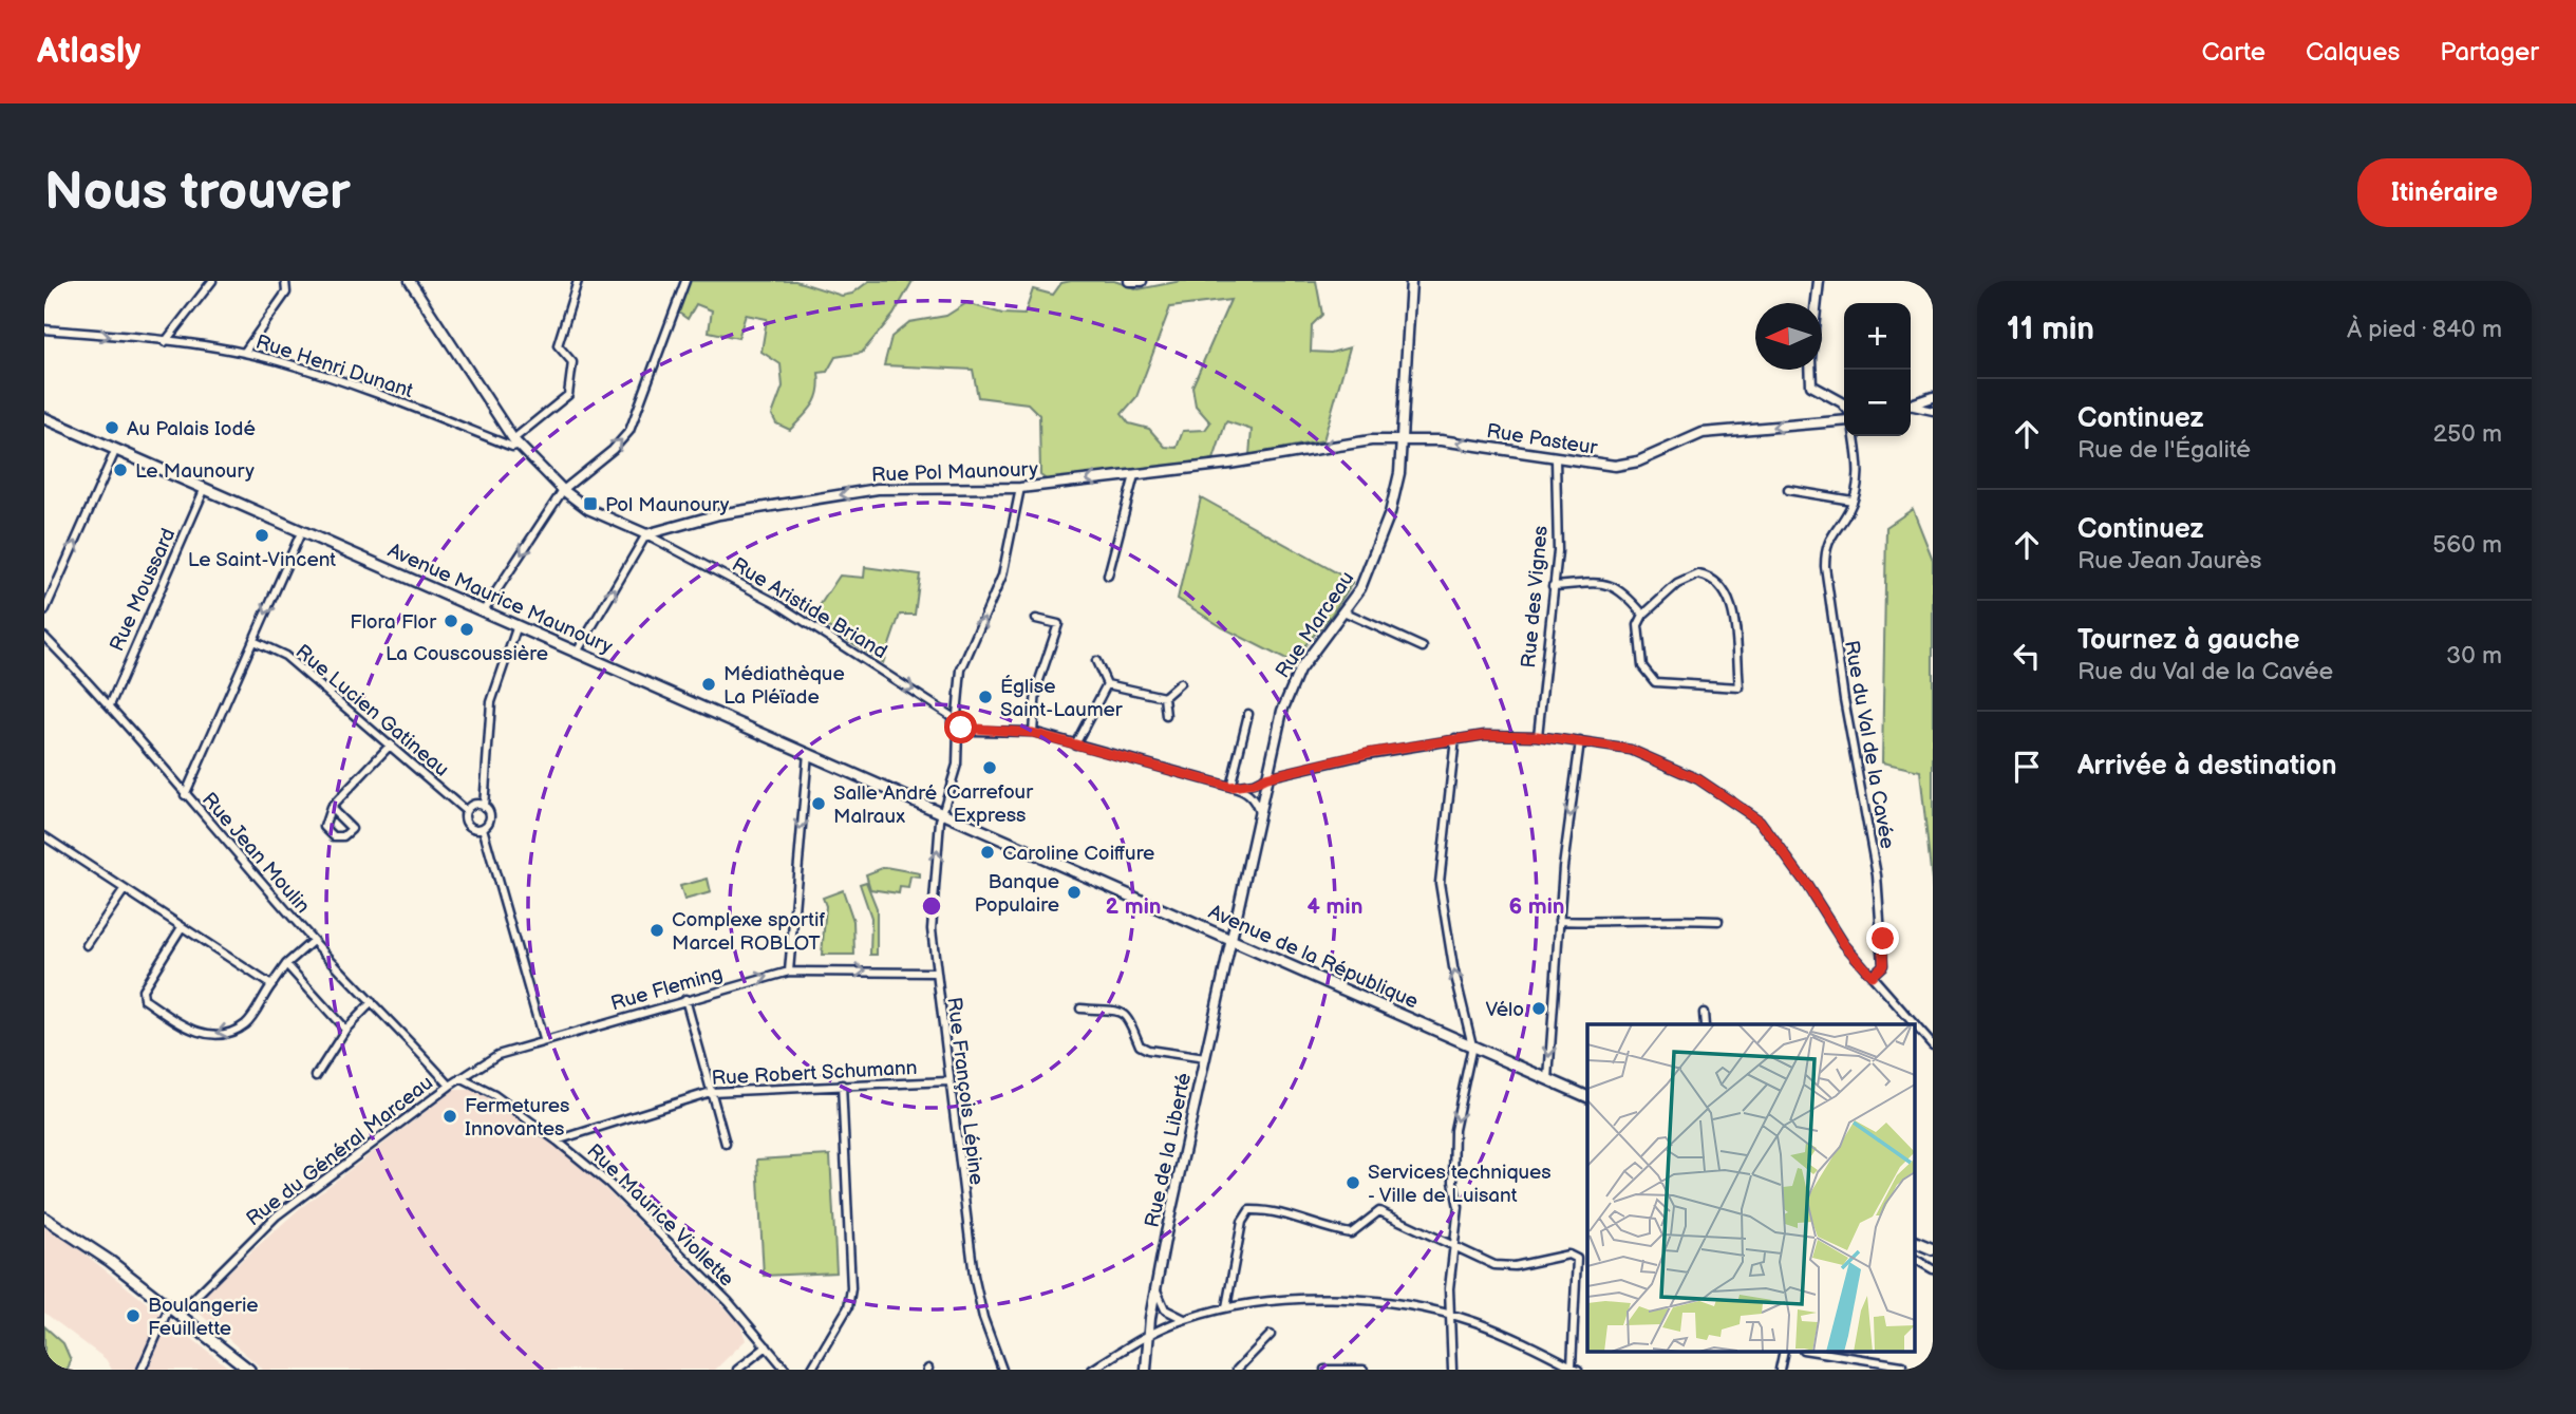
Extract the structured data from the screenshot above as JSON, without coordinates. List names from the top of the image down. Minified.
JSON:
{"streets":{"main road":["Avenue Maurice Maunoury","Avenue de la République"],"street":["Rue Henri Dunant","Rue Pasteur","Rue Pol Maunoury","Rue Moussard","Rue des Vignes","Rue Aristide Briand","Rue Marceau","Rue Lucien Gatineau","Rue du Val de la Cavée","Rue Jean Moulin","Rue Fleming","Rue Robert Schumann","Rue François Lépine","Rue du Général Marceau","Rue de la Liberté","Rue Maurice Viollette"]},"crossings":[["Rue Pasteur","Rue Pol Maunoury"],["Rue Pasteur","Rue des Vignes"],["Rue Pasteur","Rue Marceau"],["Rue Pol Maunoury","Rue Aristide Briand"],["Rue Pol Maunoury","Rue Marceau"],["Rue Moussard","Avenue Maurice Maunoury"],["Rue Moussard","Rue Jean Moulin"],["Avenue Maurice Maunoury","Avenue de la République"],["Avenue Maurice Maunoury","Rue François Lépine"],["Rue Marceau","Avenue de la République"],["Rue Marceau","Rue de la Liberté"],["Rue Jean Moulin","Rue du Général Marceau"],["Avenue de la République","Rue François Lépine"],["Avenue de la République","Rue de la Liberté"],["Rue Fleming","Rue François Lépine"],["Rue Fleming","Rue du Général Marceau"],["Rue Fleming","Rue Maurice Viollette"],["Rue Robert Schumann","Rue François Lépine"],["Rue Robert Schumann","Rue Maurice Viollette"],["Rue du Général Marceau","Rue Maurice Viollette"]],"one_way":["Rue Pasteur","Rue Pol Maunoury","Rue Aristide Briand","Rue Fleming"],"places":{"other":["Au Palais Iodé","Le Maunoury","Le Saint-Vincent","Flora Flor","La Couscoussière","Médiathèque La Pléïade","Église Saint-Laumer","Carrefour Express","Salle André Malraux","Caroline Coiffure","Banque Populaire","Complexe sportif Marcel ROBLOT","Vélo","Fermetures Innovantes","Services techniques - Ville de Luisant","Boulangerie Feuillette"],"transit":["Pol Maunoury"]},"north":"left","page":{"header":"Atlasly","nav":["Carte","Calques","Partager"],"buttons":"Itinéraire","title":"Nous trouver","heading":["11 min","À pied · 840 m"],"map_buttons":["+","−"],"list":[["Continuez","Rue de l'Égalité","250 m"],["Continuez","Rue Jean Jaurès","560 m"],["Tournez à gauche","Rue du Val de la Cavée","30 m"],"Arrivée à destination"]},"rings":["2 min","4 min","6 min"]}
